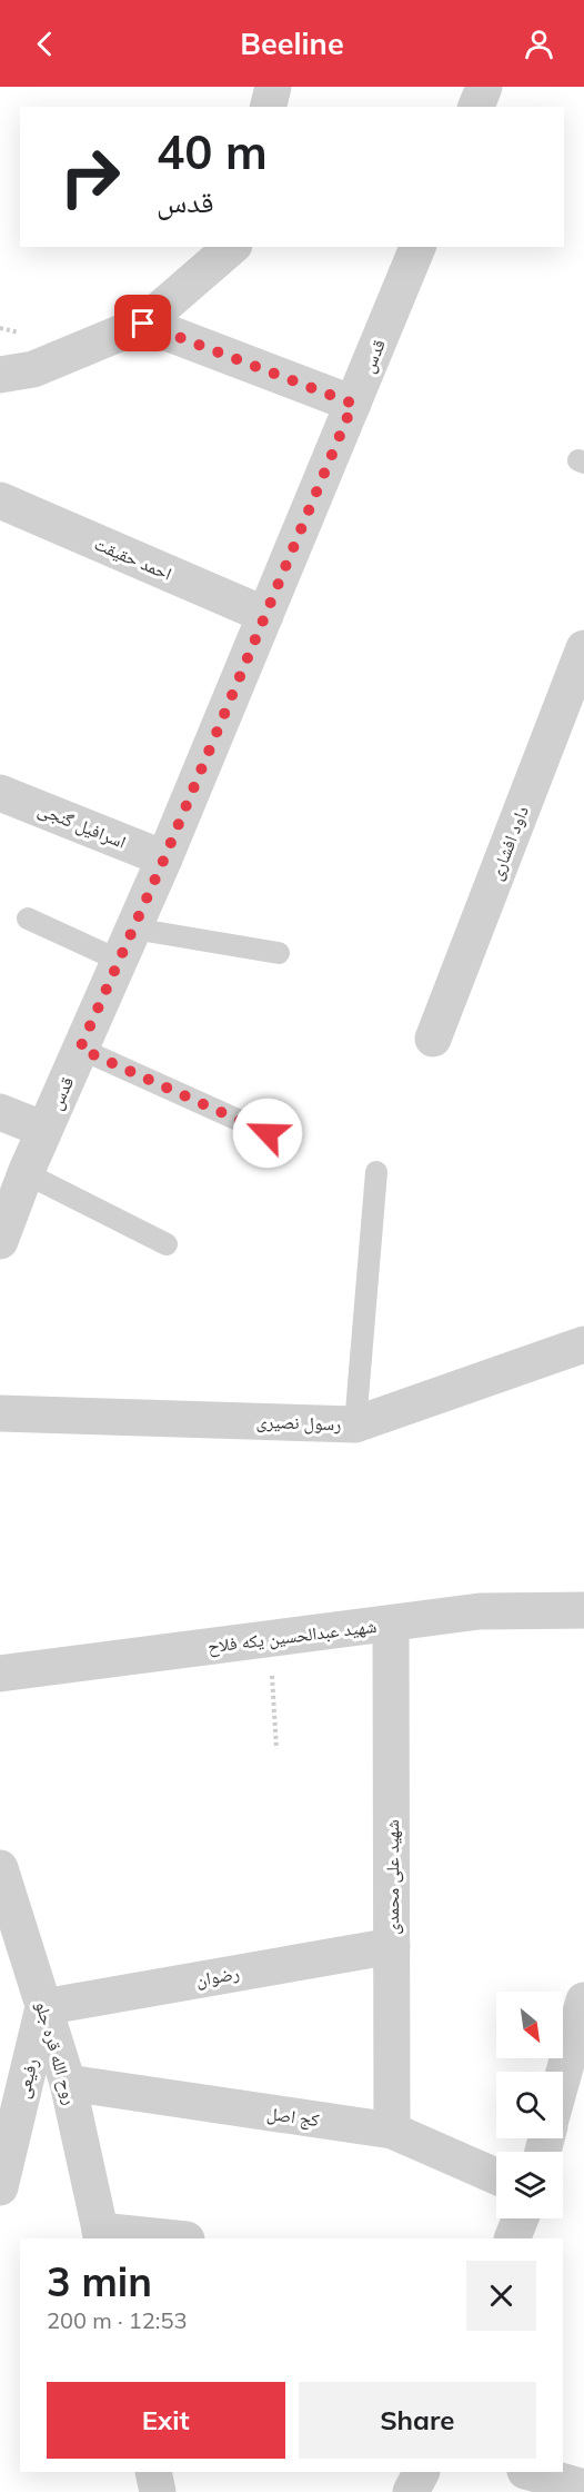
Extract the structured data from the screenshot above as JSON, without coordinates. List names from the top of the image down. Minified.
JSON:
{"streets":{"street":["قدس","احمد حقیقت","اسرافیل گنجی","داود افشاری","رسول نصیری","شهید عبدالحسین یکه فلاح","شهید علی محمدی","رضوان","روح الله قره جلو","رفیعی","کج اصل"]},"crossings":[["قدس","احمد حقیقت"],["قدس","اسرافیل گنجی"],["شهید عبدالحسین یکه فلاح","شهید علی محمدی"],["شهید علی محمدی","رضوان"],["شهید علی محمدی","کج اصل"],["رضوان","روح الله قره جلو"],["رضوان","رفیعی"],["روح الله قره جلو","رفیعی"],["روح الله قره جلو","کج اصل"]],"north":"bottom right","page":{"header":"Beeline","turn":["40 m","قدس"],"heading":["3 min","200 m · 12:53"],"buttons":["Exit","Share"]}}
